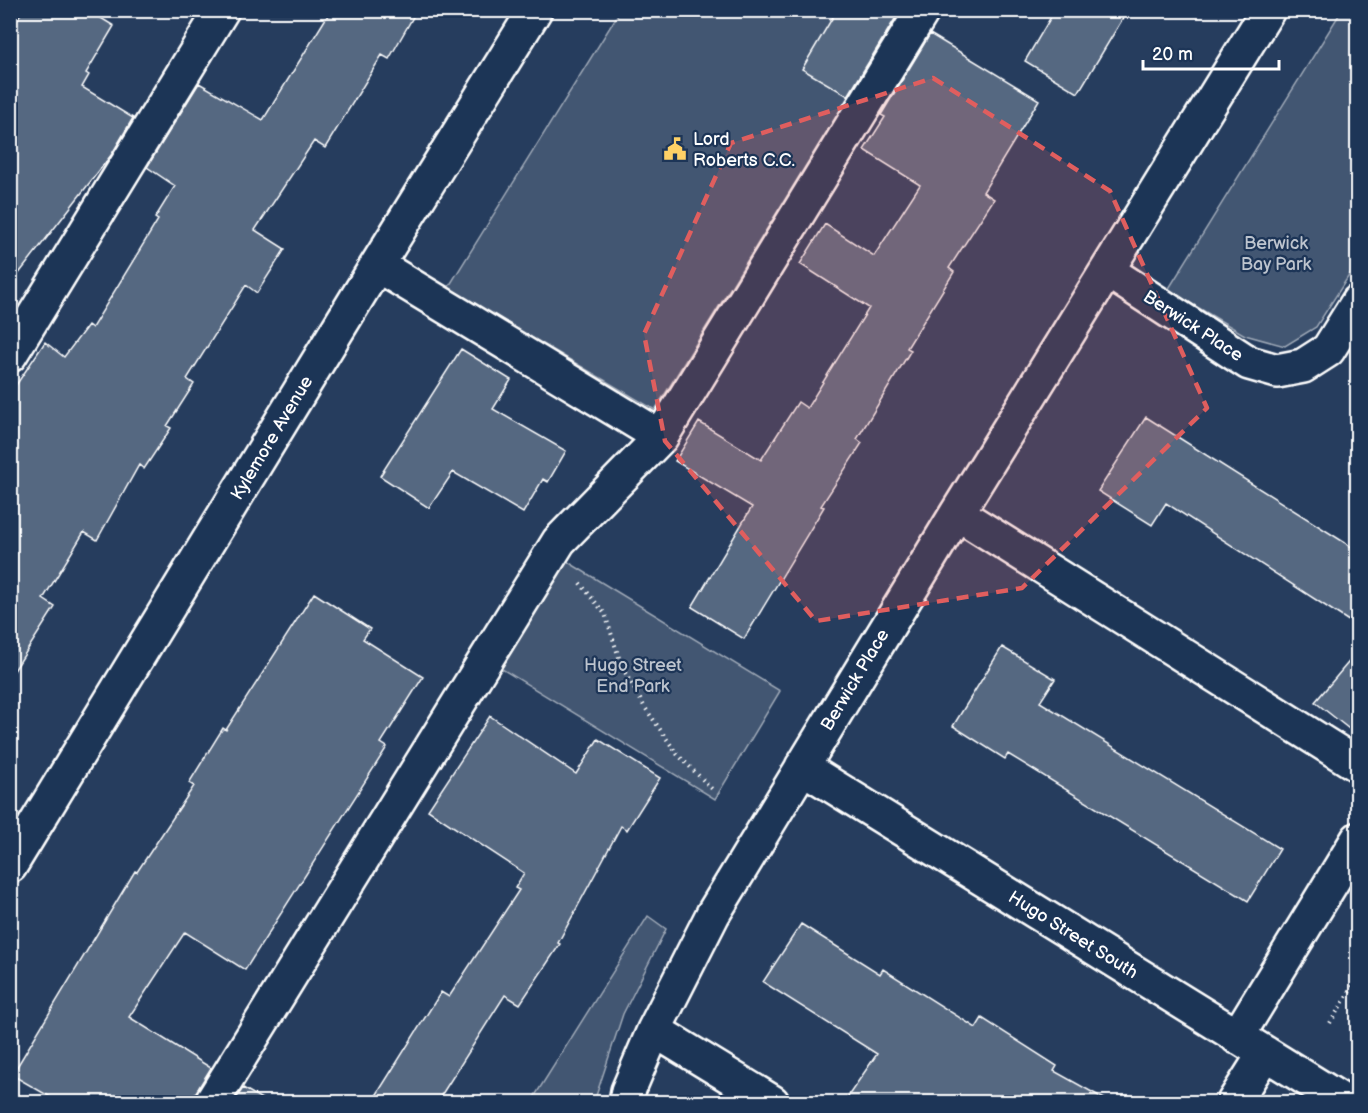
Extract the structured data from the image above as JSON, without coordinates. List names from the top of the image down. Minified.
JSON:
{"streets":{"street":["Berwick Place","Kylemore Avenue","Hugo Street South"]},"crossings":[["Berwick Place","Hugo Street South"]],"parks":["Berwick Bay Park","Hugo Street End Park"],"places":{"public building":["Lord Roberts C.C."]},"scale_bar":"20 m"}
